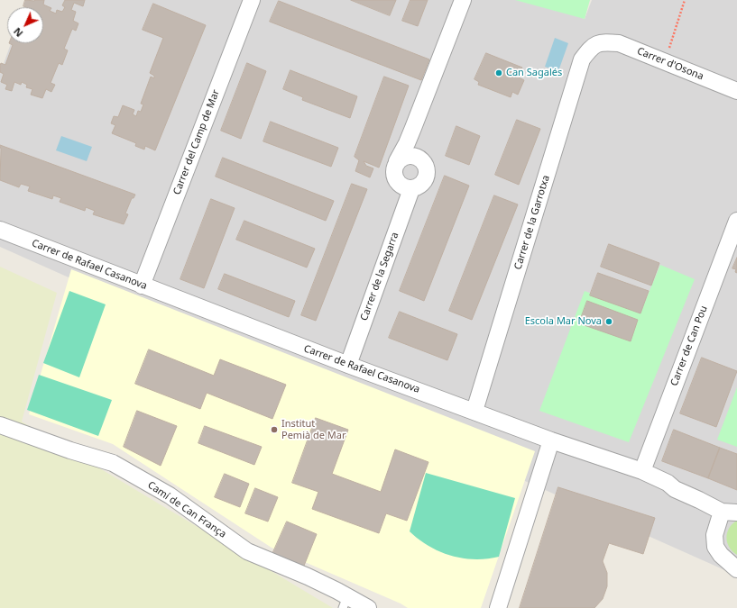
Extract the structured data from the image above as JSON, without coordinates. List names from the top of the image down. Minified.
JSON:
{"streets":{"street":["Carrer d'Osona","Carrer del Camp de Mar","Carrer de la Garrotxa","Carrer de Rafael Casanova","Carrer de la Segarra","Carrer de Can Pou","Camí de Can França"]},"crossings":[["Carrer d'Osona","Carrer de la Garrotxa"],["Carrer del Camp de Mar","Carrer de Rafael Casanova"],["Carrer de la Garrotxa","Carrer de Rafael Casanova"],["Carrer de Rafael Casanova","Carrer de la Segarra"],["Carrer de Rafael Casanova","Carrer de Can Pou"]],"places":["Can Sagalés","Escola Mar Nova","Institut Pemià de Mar"],"north":"bottom left"}
